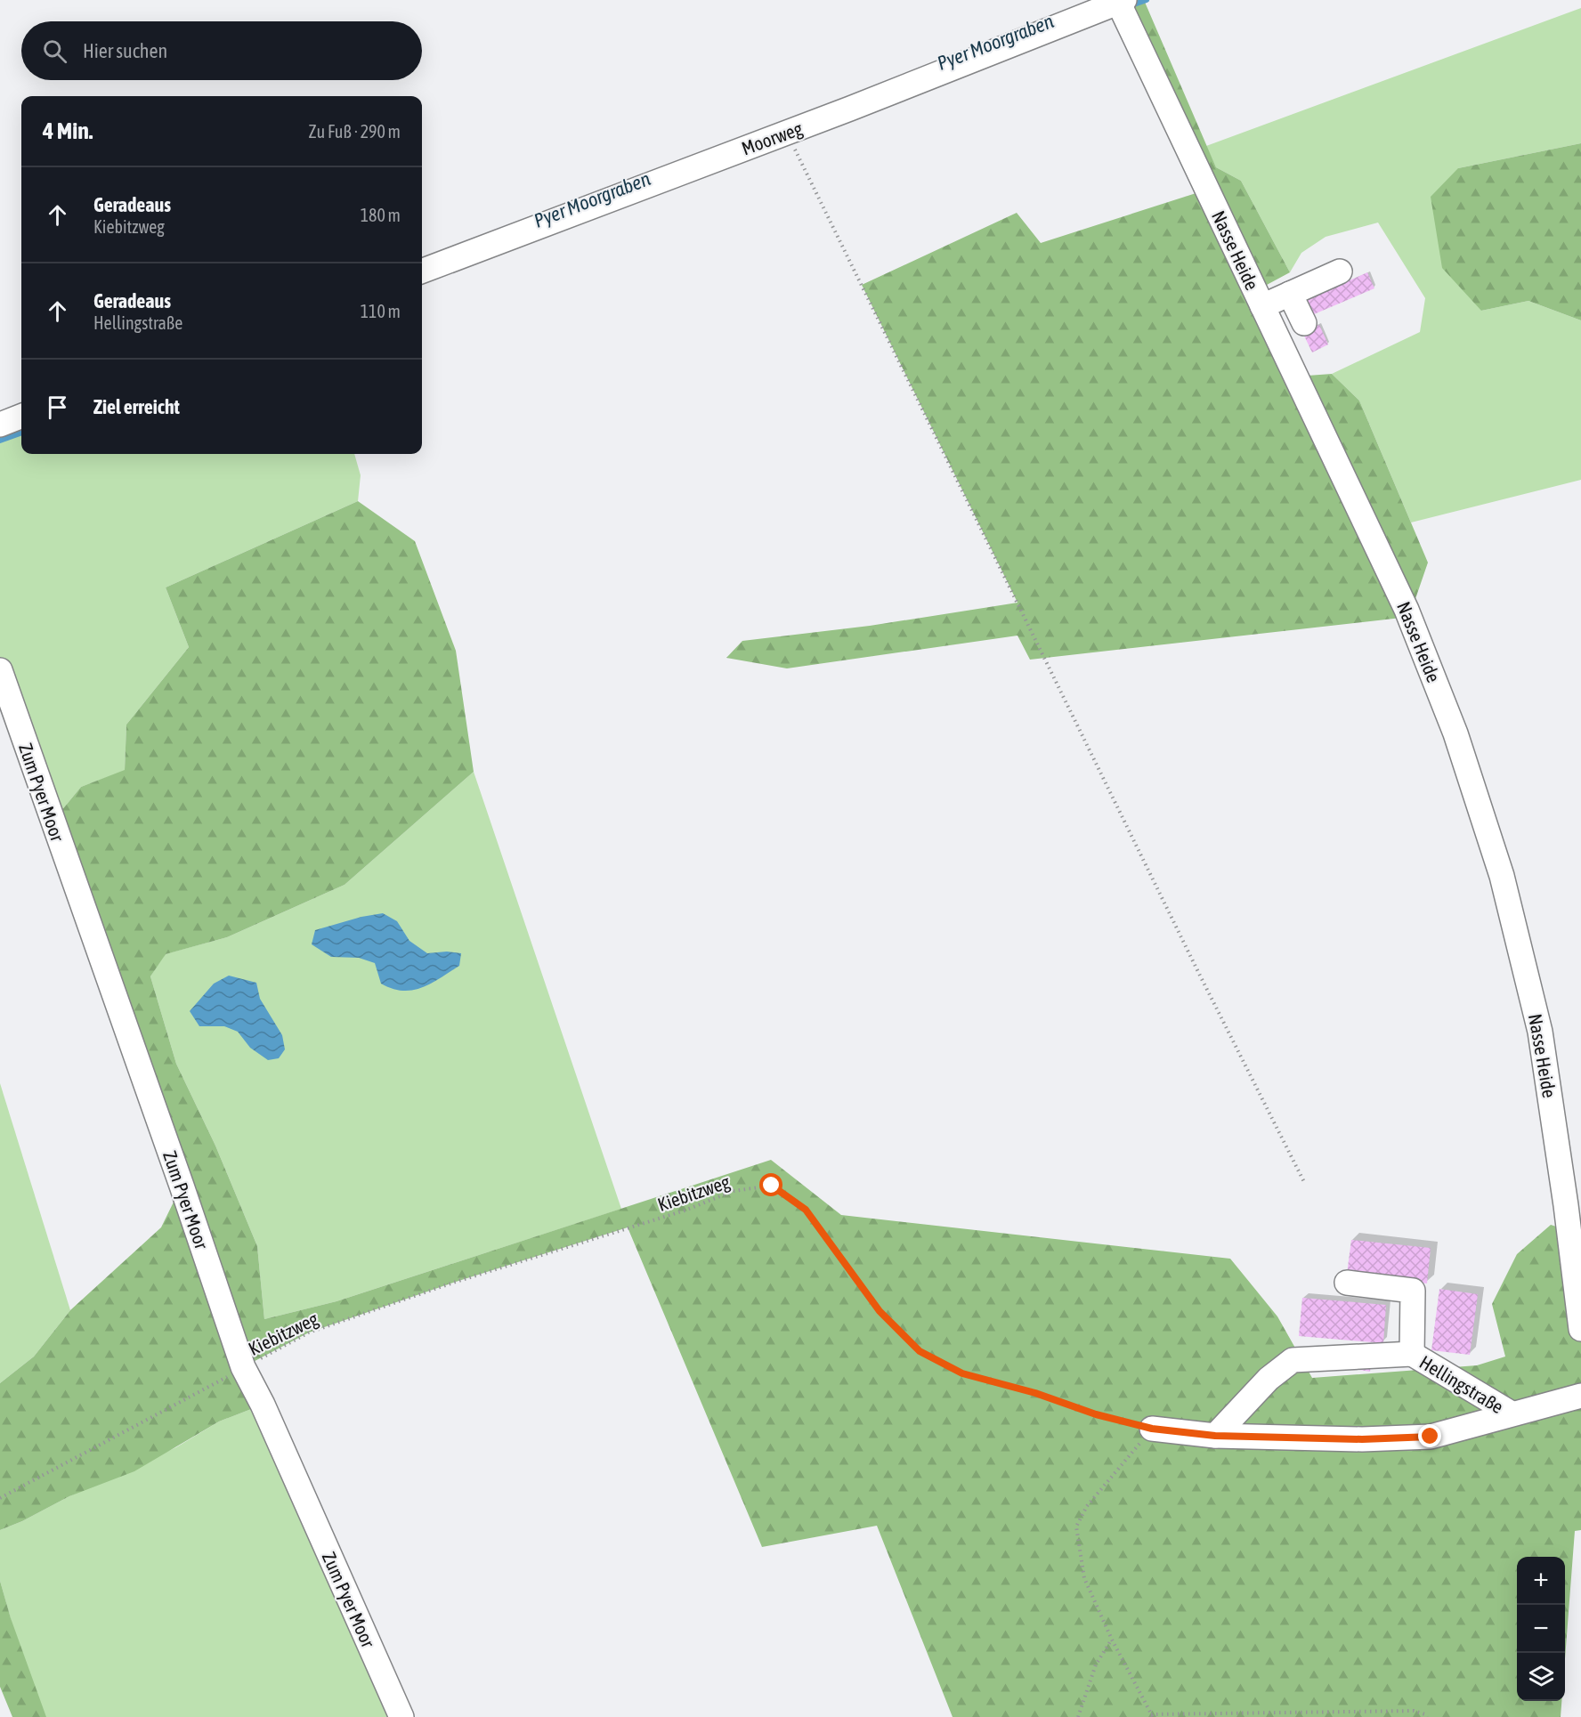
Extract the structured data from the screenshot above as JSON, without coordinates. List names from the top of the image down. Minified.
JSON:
{"streets":{"street":["Moorweg","Nasse Heide","Zum Pyer Moor","Hellingstraße"],"path":["Kiebitzweg"]},"crossings":[["Moorweg","Nasse Heide"],["Zum Pyer Moor","Kiebitzweg"],["Kiebitzweg","Hellingstraße"]],"water":["Pyer Moorgraben"],"page":{"search":"Hier suchen","heading":["4 Min.","Zu Fuß · 290 m"],"list":[["Geradeaus","Kiebitzweg","180 m"],["Geradeaus","Hellingstraße","110 m"],"Ziel erreicht"],"map_buttons":["+","−"]}}
